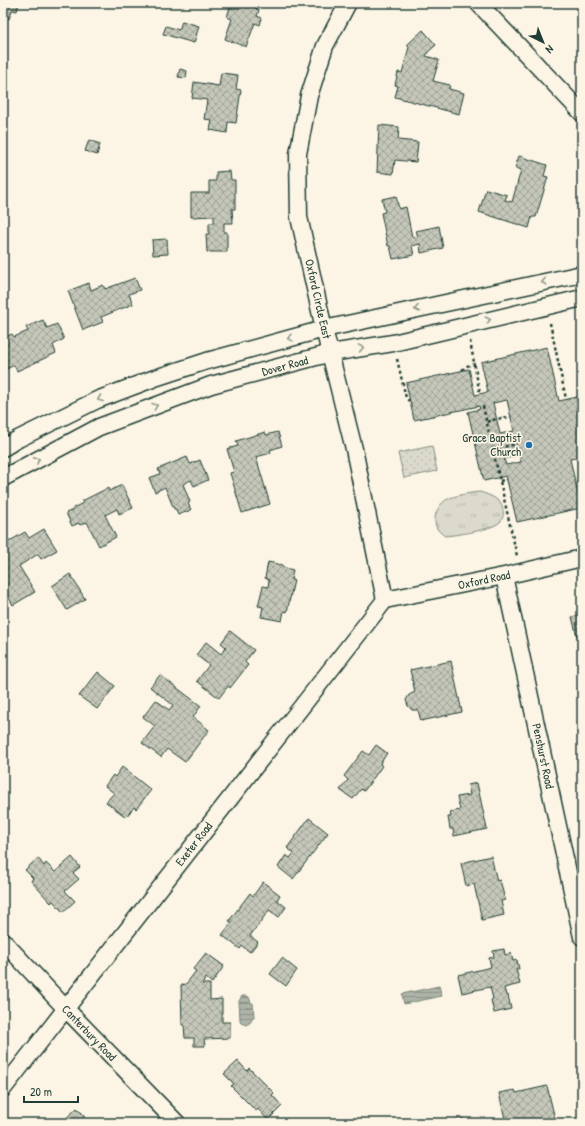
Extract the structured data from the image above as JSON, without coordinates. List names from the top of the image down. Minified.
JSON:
{"streets":{"street":["Oxford Circle East","Dover Road","Oxford Road","Penshurst Road","Exeter Road","Canterbury Road"]},"crossings":[["Oxford Circle East","Dover Road"],["Oxford Circle East","Oxford Road"],["Oxford Circle East","Exeter Road"],["Oxford Road","Penshurst Road"],["Oxford Road","Exeter Road"],["Exeter Road","Canterbury Road"]],"places":["Grace Baptist Church"],"scale_bar":"20 m","north":"bottom right"}
